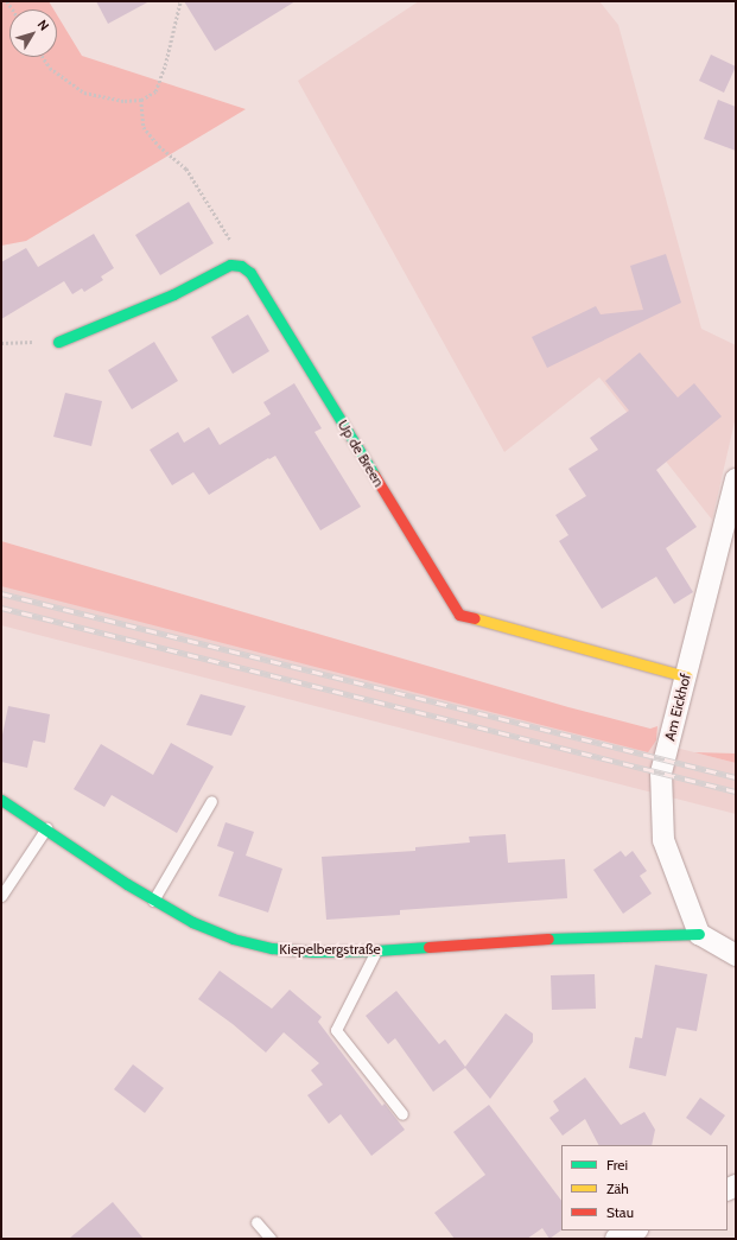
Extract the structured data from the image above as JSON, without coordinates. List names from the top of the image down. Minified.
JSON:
{"streets":{"street":["Up de Breen","Am Eickhof","Kiepelbergstraße"]},"crossings":[["Up de Breen","Am Eickhof"],["Am Eickhof","Kiepelbergstraße"]],"legend":["Frei","Zäh","Stau"],"north":"top right"}
